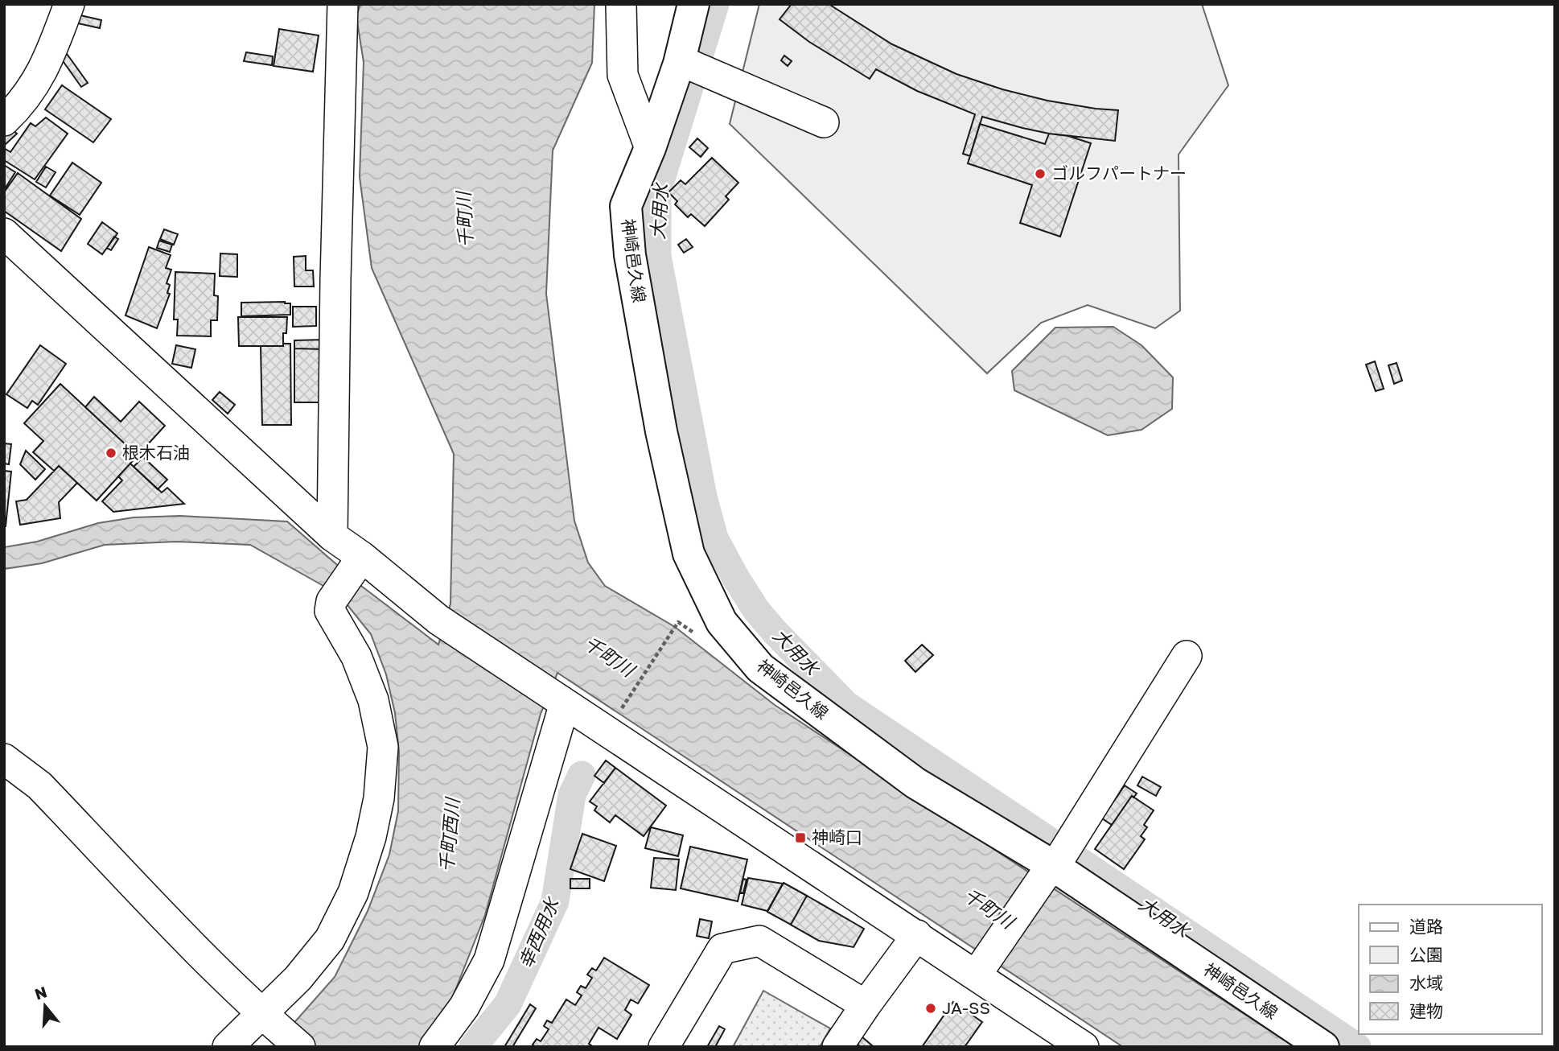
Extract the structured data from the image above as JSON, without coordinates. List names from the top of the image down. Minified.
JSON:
{"streets":{"main road":["神崎邑久線"]},"water":["大用水","千町川","千町西川","幸西用水"],"places":{"other":["ゴルフパートナー","根木石油","JA-SS"],"transit":["神崎口"]},"legend":["道路","公園","水域","建物"],"north":"top"}
